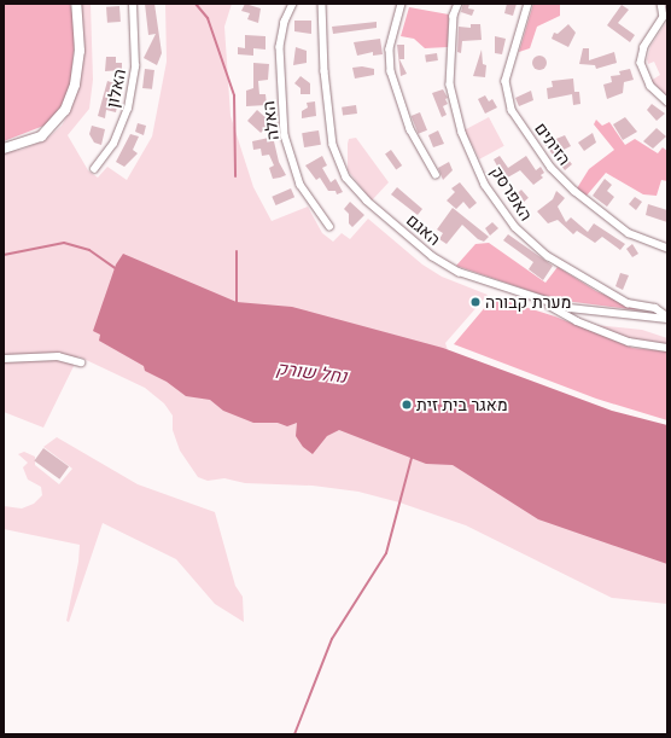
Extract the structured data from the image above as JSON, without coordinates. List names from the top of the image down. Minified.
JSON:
{"streets":{"street":["האלון","האלה","הזיתים","האפרסק","האגם"]},"crossings":[["האפרסק","האגם"]],"water":["נחל שורק"],"places":["מערת קבורה","מאגר בית זית"]}
